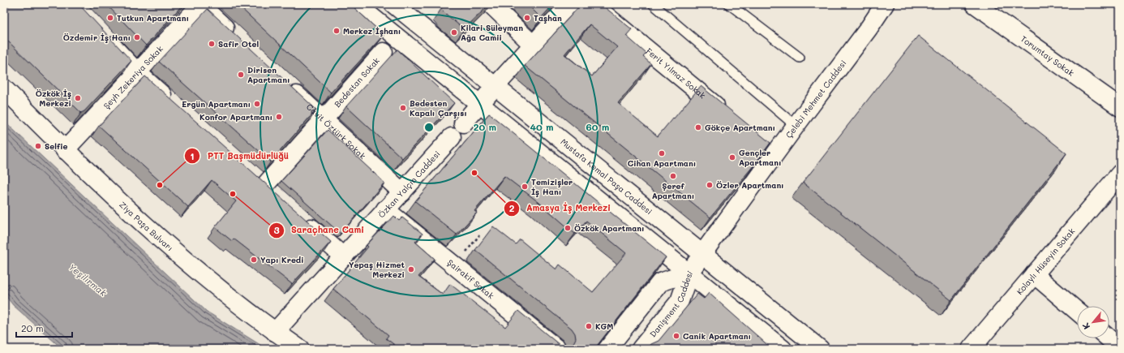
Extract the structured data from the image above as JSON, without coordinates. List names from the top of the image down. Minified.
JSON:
{"streets":{"street":["Torumtay Sokak","Ferit Yılmaz Sokak","Şeyh Zekeriya Sokak","Bedestan Sokak","Çelebi Mehmet Caddesi","Cavit Öztürk Sokak","Mustafa Kemal Paşa Caddesi","Özkan Yalçın Caddesi","Ziya Paşa Bulvarı","Kolaylı Hüseyin Sokak","Şairakif Sokak","Danişment Caddesi"]},"crossings":[["Şeyh Zekeriya Sokak","Ziya Paşa Bulvarı"],["Bedestan Sokak","Cavit Öztürk Sokak"],["Çelebi Mehmet Caddesi","Mustafa Kemal Paşa Caddesi"],["Çelebi Mehmet Caddesi","Danişment Caddesi"],["Cavit Öztürk Sokak","Özkan Yalçın Caddesi"],["Özkan Yalçın Caddesi","Ziya Paşa Bulvarı"],["Özkan Yalçın Caddesi","Şairakif Sokak"]],"water":["Yeşilırmak"],"places":["Tutkun Apartmanı","Taşhan","Merkez İşhanı","Kilari Süleyman Ağa Camii","Özdemir İş Hanı","Safir Otel","Dirisen Apartmanı","Özkök İş Merkezi","Ergün Apartmanı","Bedesten Kapalı Çarşısı","Konfor Apartmanı","Gökçe Apartmanı","Selfie","Cihan Apartmanı","Gençler Apartmanı","Amasya İş Merkezi","Şeref Apartmanı","PTT Başmüdürlüğü","Özler Apartmanı","Temizişler İş Hanı","Saraçhane Cami","Özkök Apartmanı","Yapı Kredi","Yepaş Hizmet Merkezi","KGM","Canik Apartmanı"],"scale_bar":"20 m","north":"bottom left","rings":["20 m","40 m","60 m"]}
